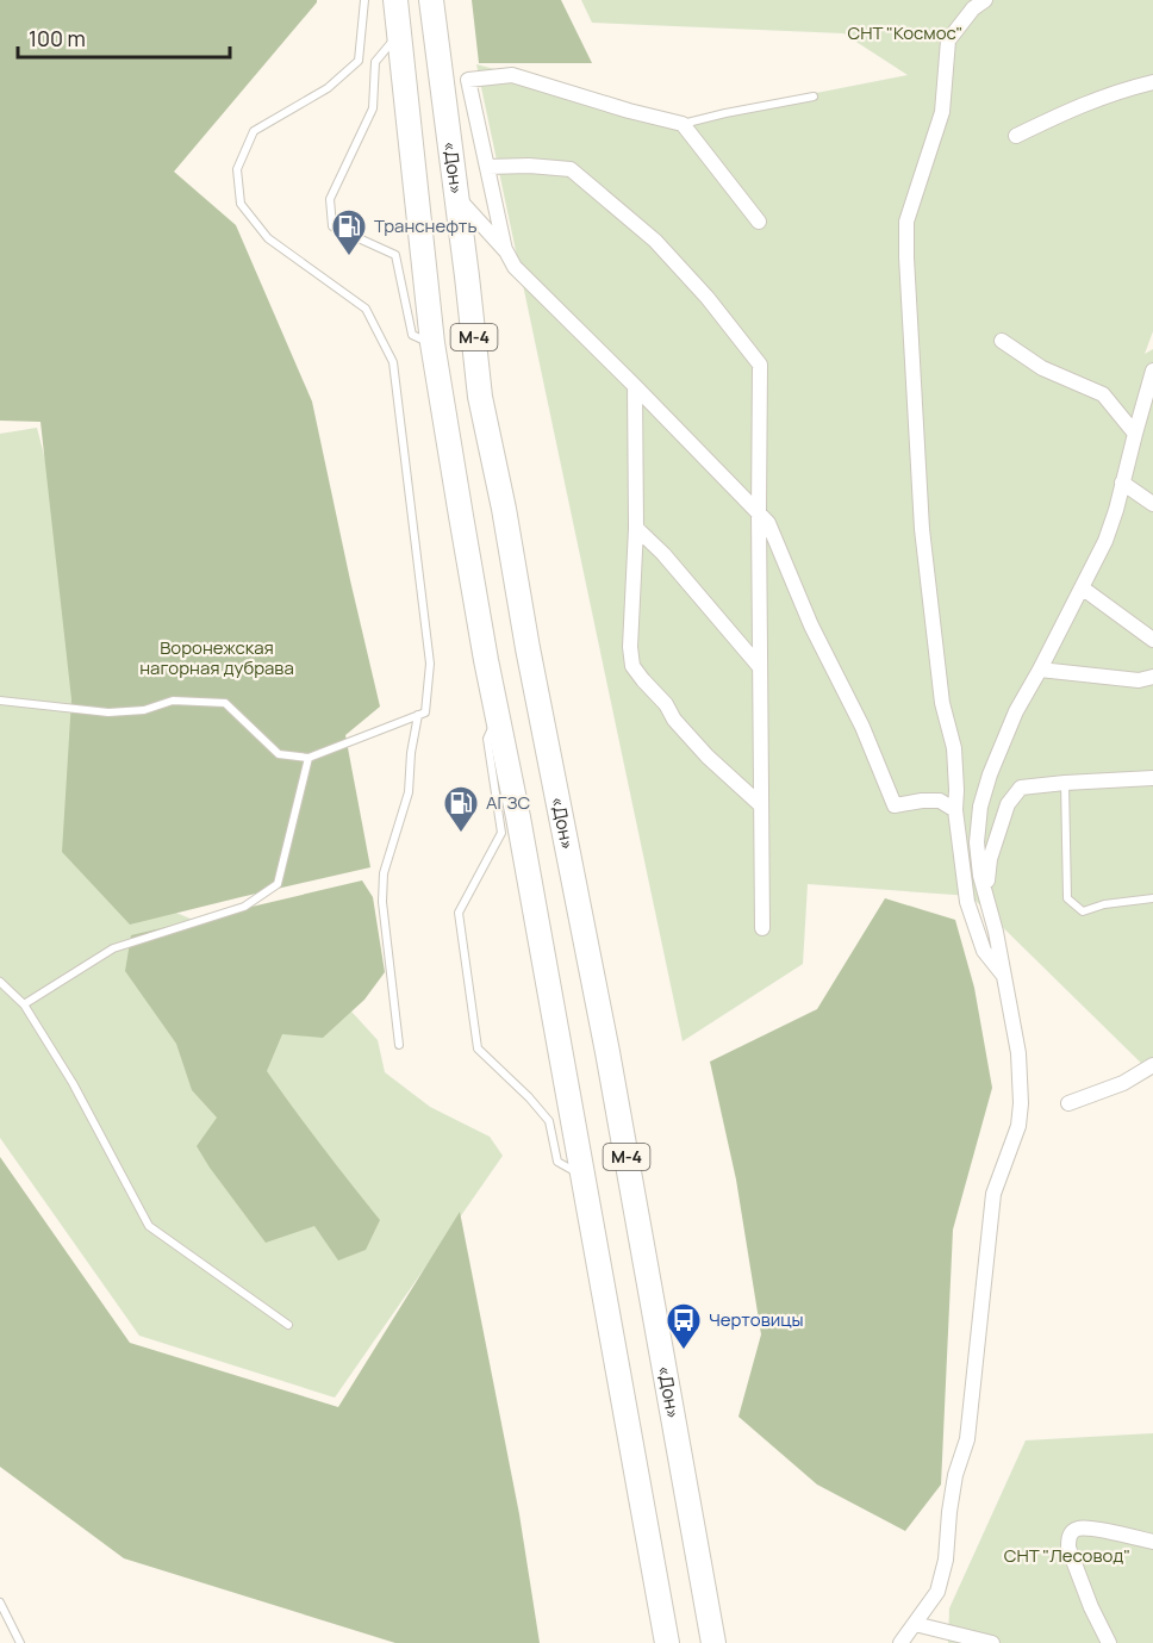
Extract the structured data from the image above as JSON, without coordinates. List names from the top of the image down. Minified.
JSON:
{"streets":{"highway":["«Дон»","М-4"]},"parks":["СНТ \"Космос\"","Воронежская нагорная дубрава","СНТ \"Лесовод\""],"places":{"fuel station":["Транснефть","АГЗС"],"bus stop":["Чертовицы"]},"scale_bar":"100 m"}
